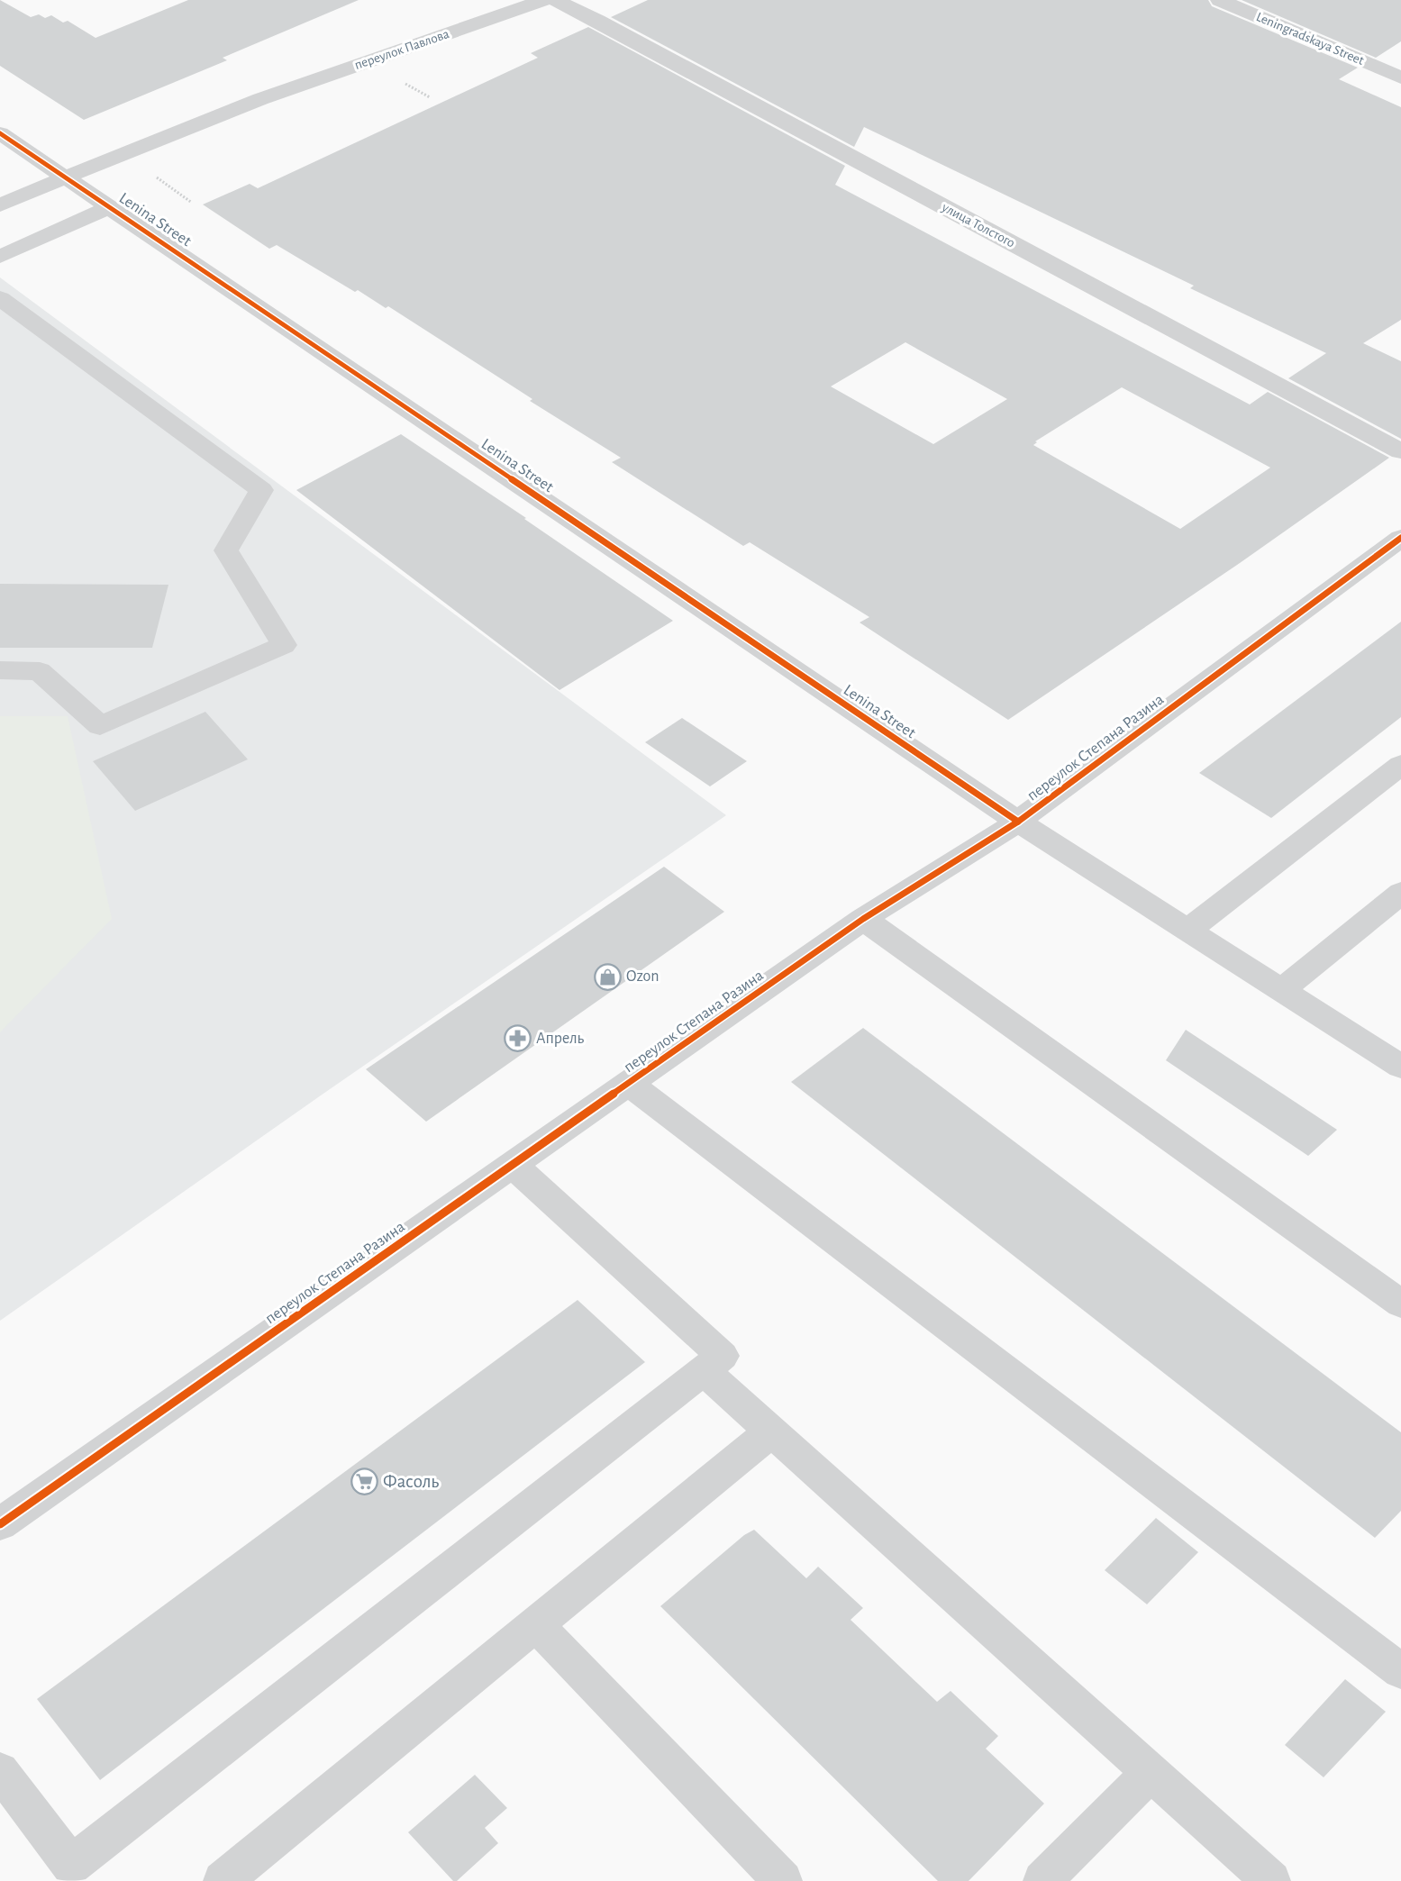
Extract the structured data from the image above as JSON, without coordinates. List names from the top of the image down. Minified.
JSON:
{"streets":{"street":["Leningradskaya Street","переулок Павлова","Lenina Street","улица Толстого","переулок Степана Разина"]},"crossings":[["переулок Павлова","Lenina Street"],["Lenina Street","переулок Степана Разина"]],"places":{"shop":["Ozon"],"pharmacy":["Апрель"],"supermarket":["Фасоль"]}}
